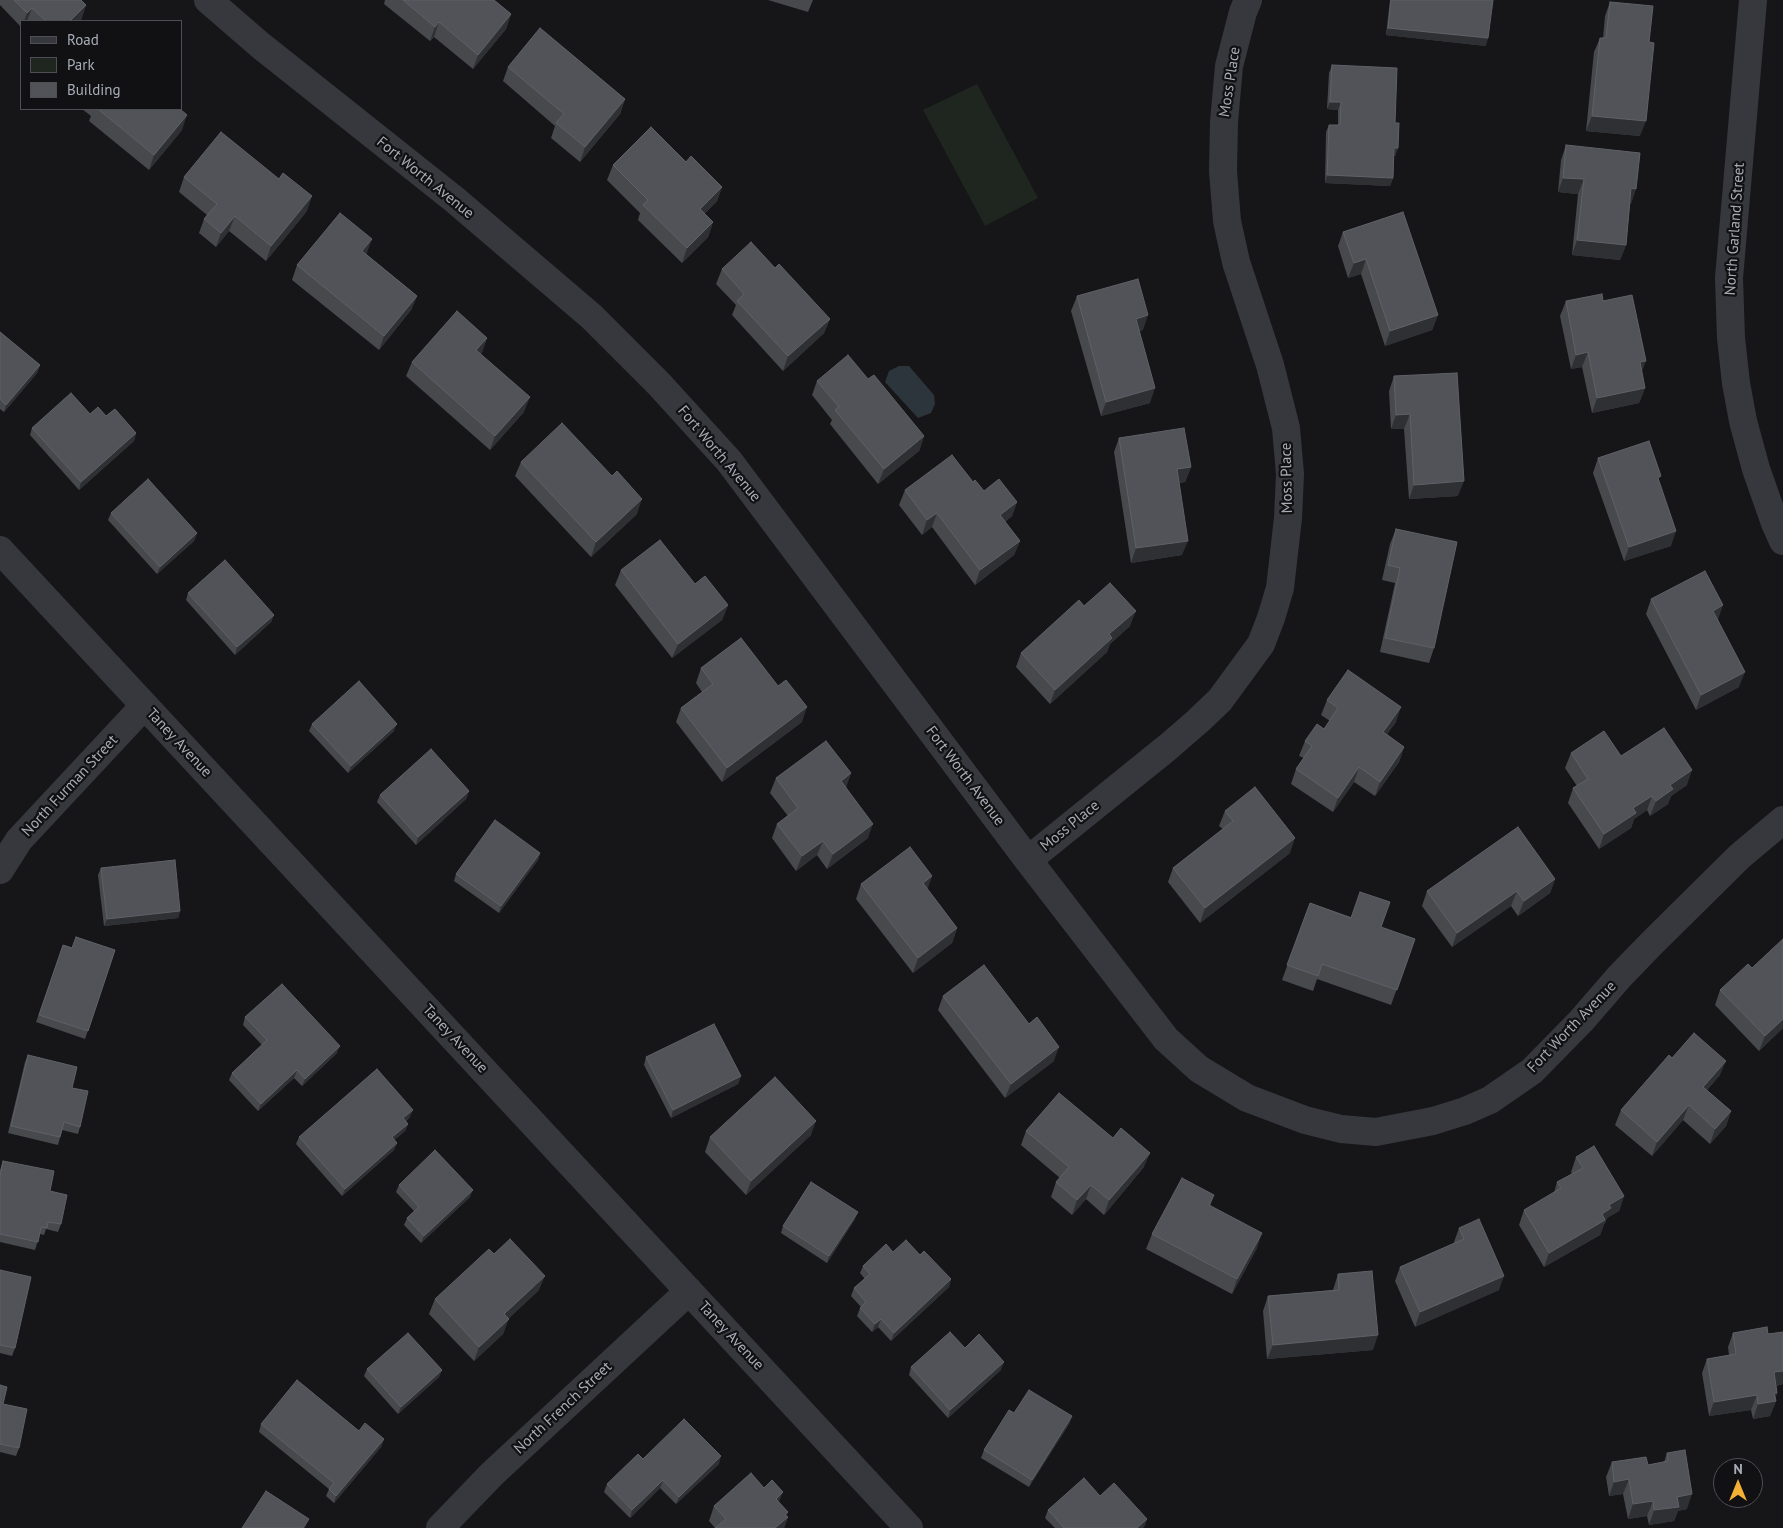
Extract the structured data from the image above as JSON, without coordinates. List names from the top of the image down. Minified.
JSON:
{"streets":{"street":["Moss Place","Fort Worth Avenue","North Garland Street","Taney Avenue","North Furman Street","North French Street"]},"crossings":[["Moss Place","Fort Worth Avenue"],["Taney Avenue","North Furman Street"],["Taney Avenue","North French Street"]],"legend":["Road","Park","Building"],"north":"top"}
